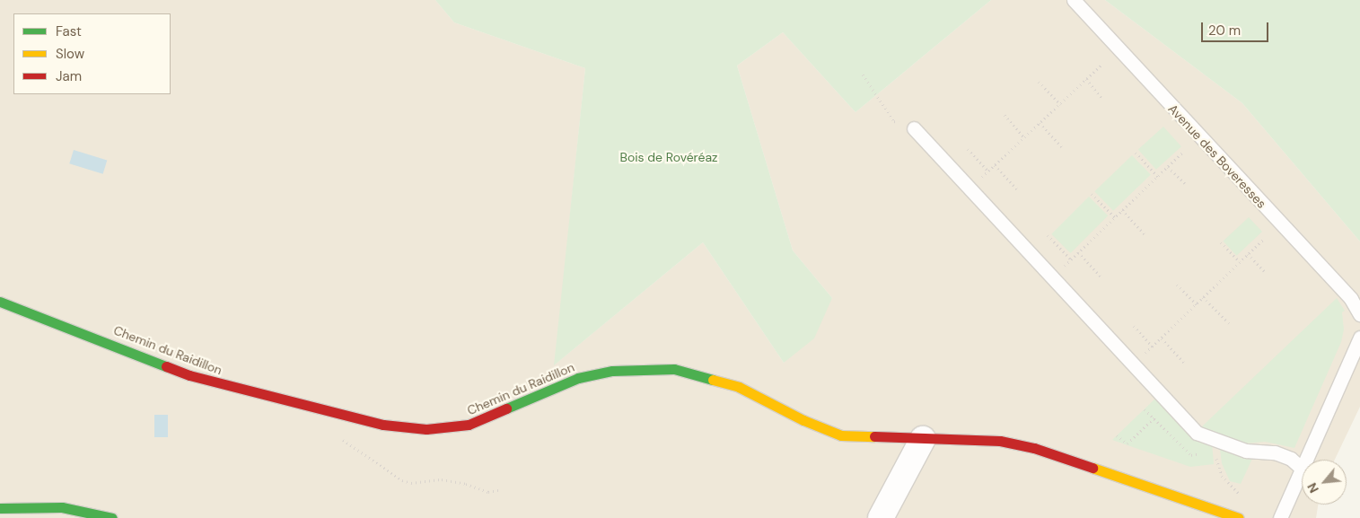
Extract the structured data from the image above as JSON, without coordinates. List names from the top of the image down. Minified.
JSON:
{"streets":{"street":["Chemin du Raidillon"],"lane":["Avenue des Boveresses"]},"parks":["Bois de Rovéréaz"],"legend":["Fast","Slow","Jam"],"scale_bar":"20 m","north":"bottom left"}
